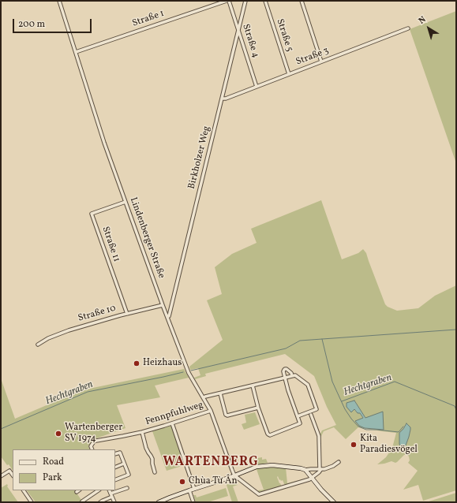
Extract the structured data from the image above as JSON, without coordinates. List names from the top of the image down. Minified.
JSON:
{"streets":{"street":["Straße 1","Straße 5","Straße 4","Straße 3","Birkholzer Weg","Lindenberger Straße","Straße 11","Straße 10","Fennpfuhlweg"]},"crossings":[["Straße 1","Lindenberger Straße"],["Straße 5","Straße 3"],["Straße 4","Straße 3"],["Straße 4","Birkholzer Weg"],["Straße 3","Birkholzer Weg"],["Birkholzer Weg","Lindenberger Straße"],["Lindenberger Straße","Straße 11"],["Lindenberger Straße","Straße 10"],["Lindenberger Straße","Fennpfuhlweg"],["Straße 11","Straße 10"]],"districts":["WARTENBERG"],"water":["Hechtgraben"],"places":["Heizhaus","Wartenberger SV 1974","Kita Paradiesvögel","Chùa Từ Ân"],"legend":["Road","Park"],"scale_bar":"200 m","north":"top left"}
